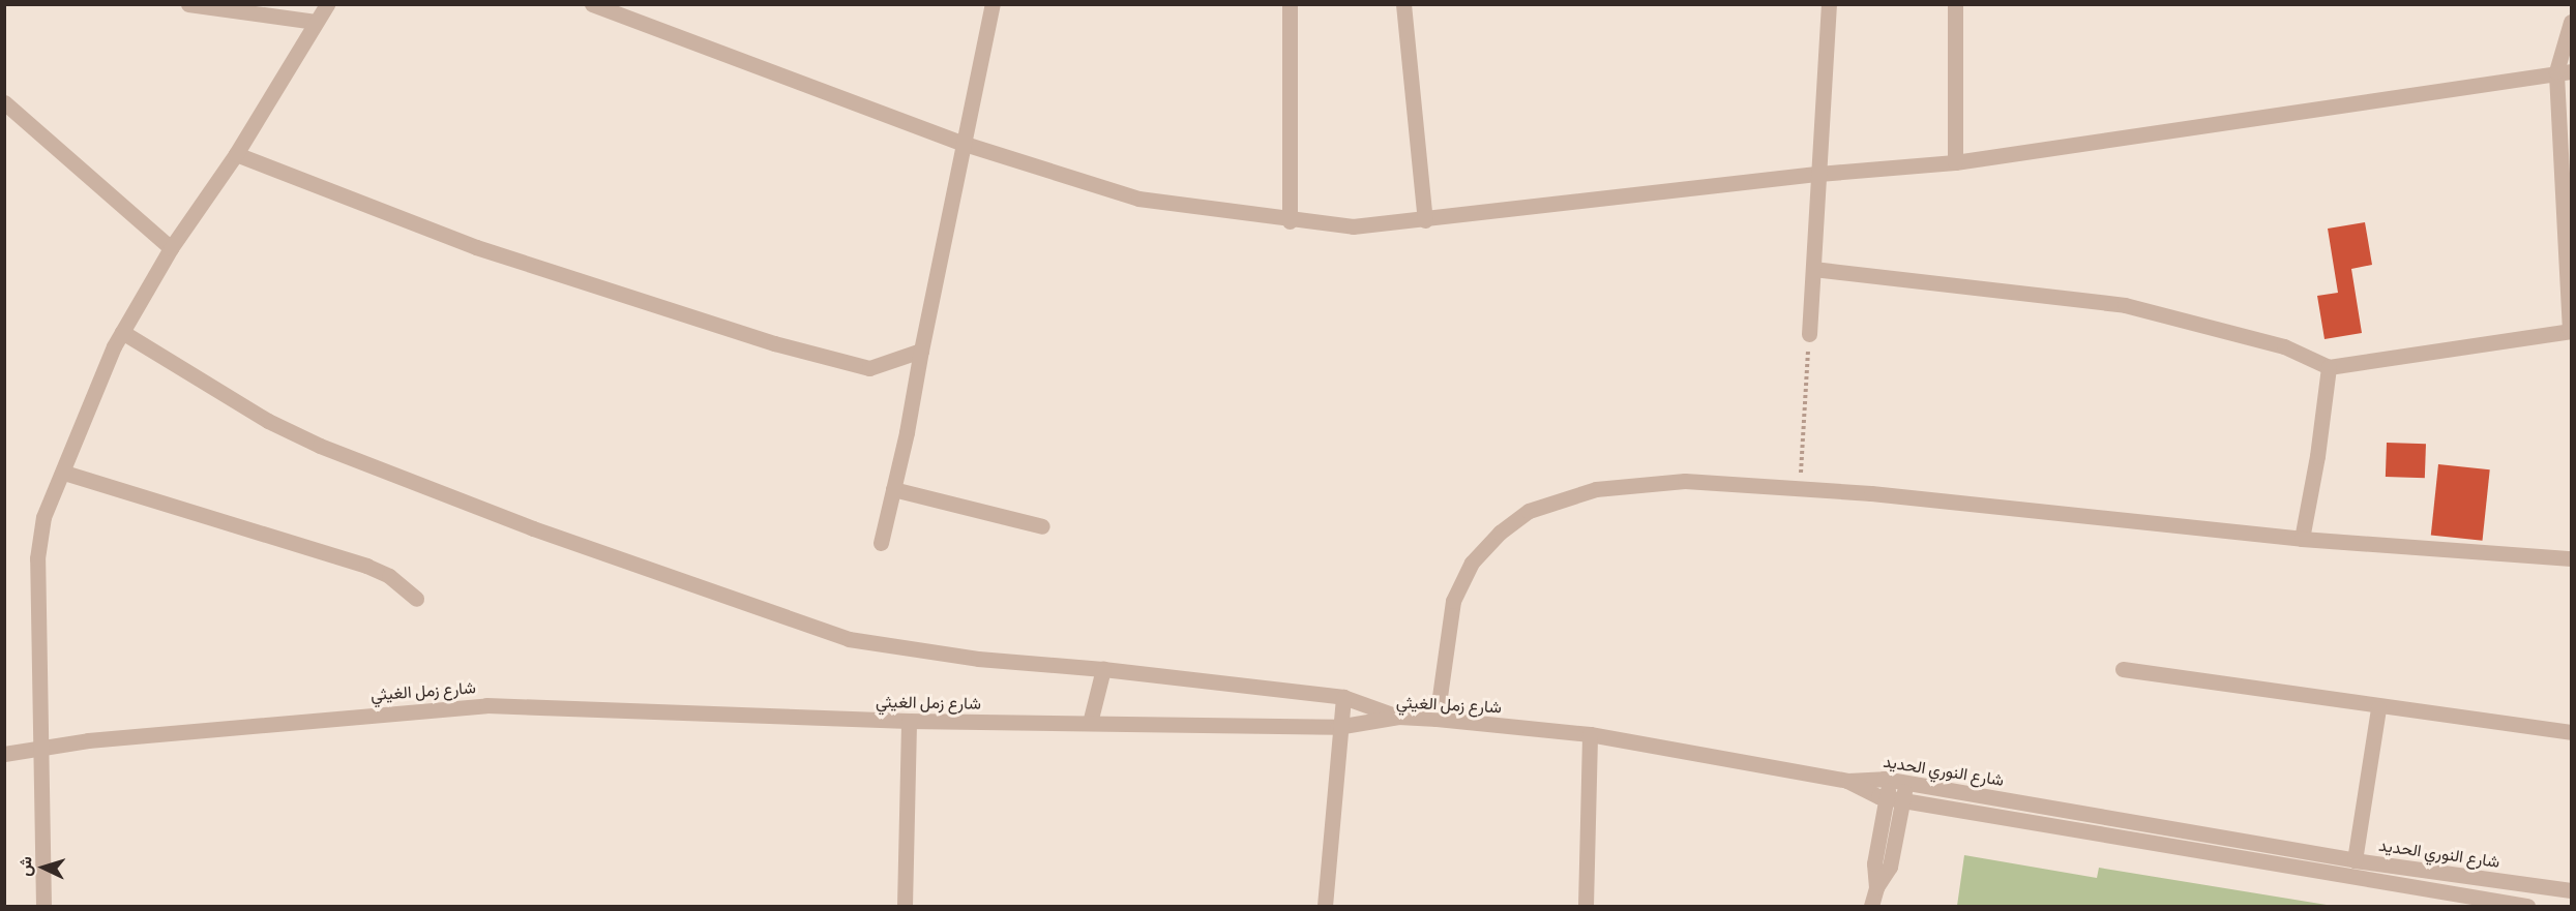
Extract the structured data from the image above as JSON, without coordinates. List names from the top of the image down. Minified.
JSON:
{"streets":{"street":["شارع زمل الغيثي","شارع النوري الحديد"]},"crossings":[["شارع زمل الغيثي","شارع النوري الحديد"]],"north":"left"}
